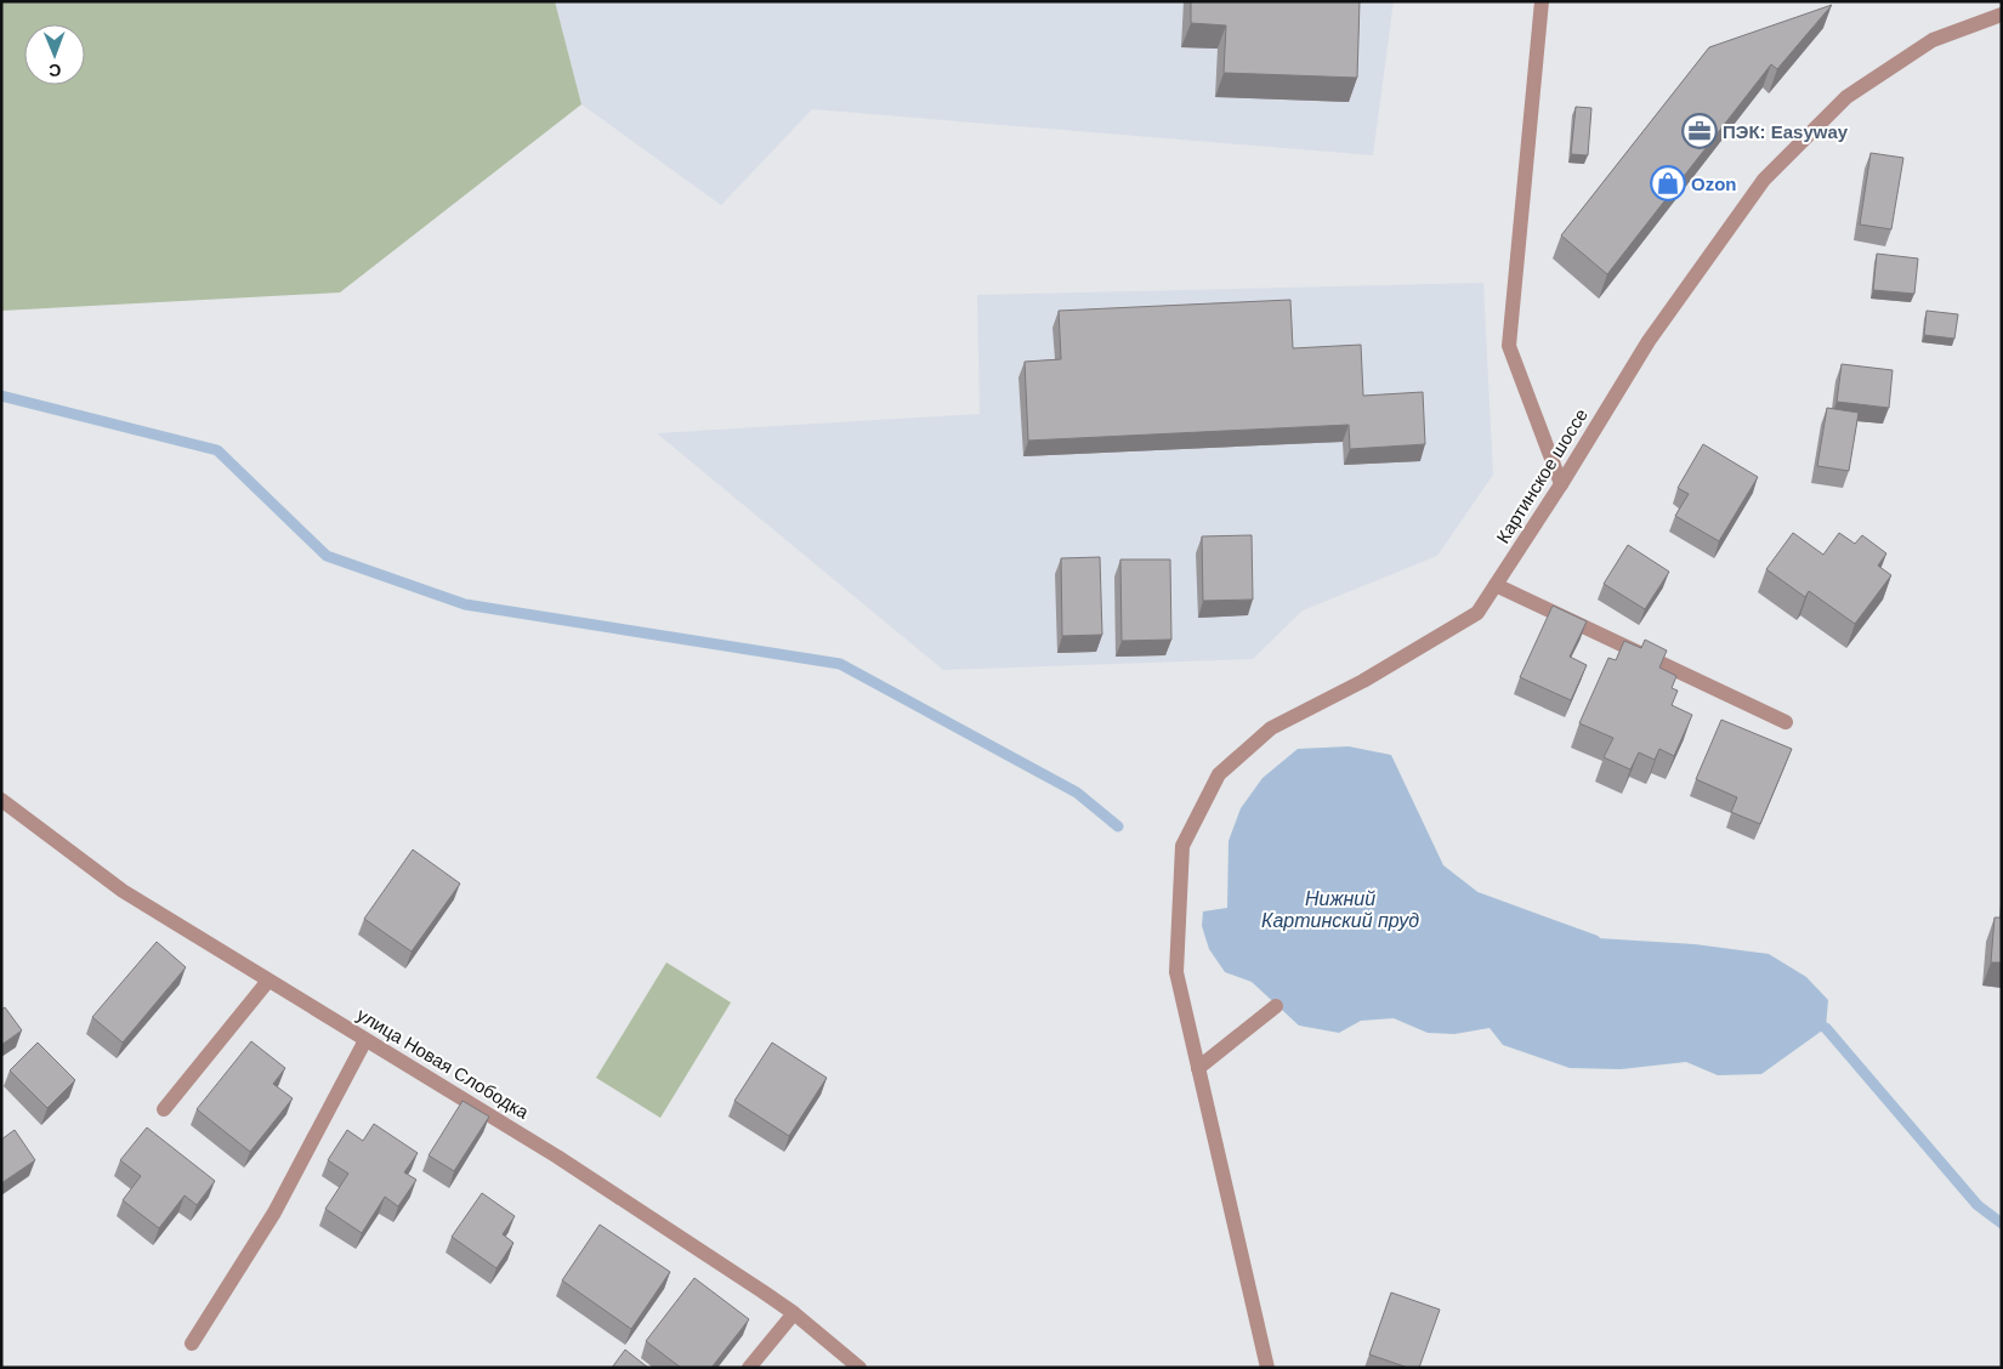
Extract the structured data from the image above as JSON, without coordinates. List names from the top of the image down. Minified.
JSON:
{"streets":{"street":["Картинское шоссе","улица Новая Слободка"]},"water":["Нижний Картинский пруд"],"places":{"office":["ПЭК: Easyway"],"shop":["Ozon"]},"north":"bottom"}
